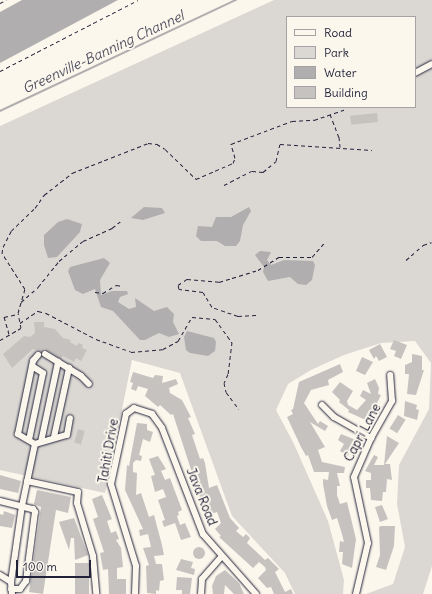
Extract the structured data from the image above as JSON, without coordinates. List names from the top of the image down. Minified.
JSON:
{"streets":{"street":["Capri Lane","Tahiti Drive","Java Road"]},"crossings":[["Tahiti Drive","Java Road"]],"water":["Greenville-Banning Channel"],"legend":["Road","Park","Water","Building"],"scale_bar":"100 m"}
